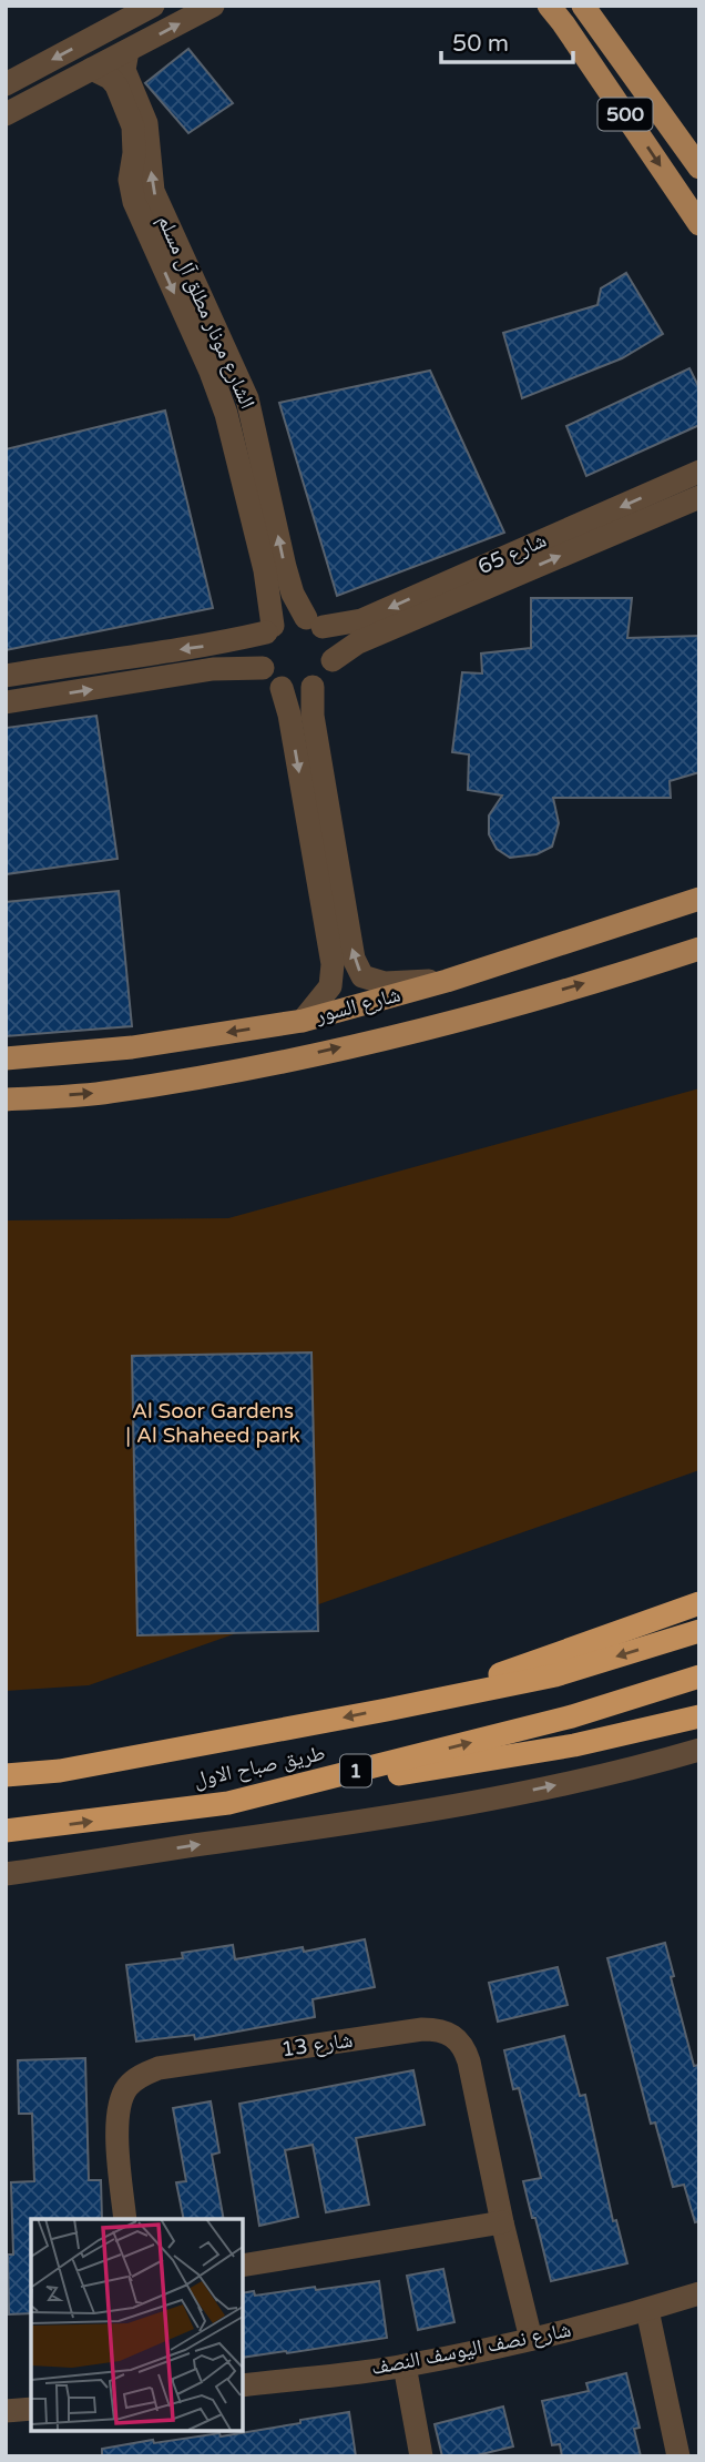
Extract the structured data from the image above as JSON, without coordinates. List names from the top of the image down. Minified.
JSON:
{"streets":{"highway":["طريق صباح الاول","1"],"main road":["500","شارع السور"],"street":["الشارع مونار مطلق آل مسلم","شارع 65","شارع 13","شارع نصف اليوسف النصف"]},"crossings":[["الشارع مونار مطلق آل مسلم","شارع 65"],["شارع 13","شارع نصف اليوسف النصف"]],"parks":["Al Soor Gardens | Al Shaheed park"],"scale_bar":"50 m"}
